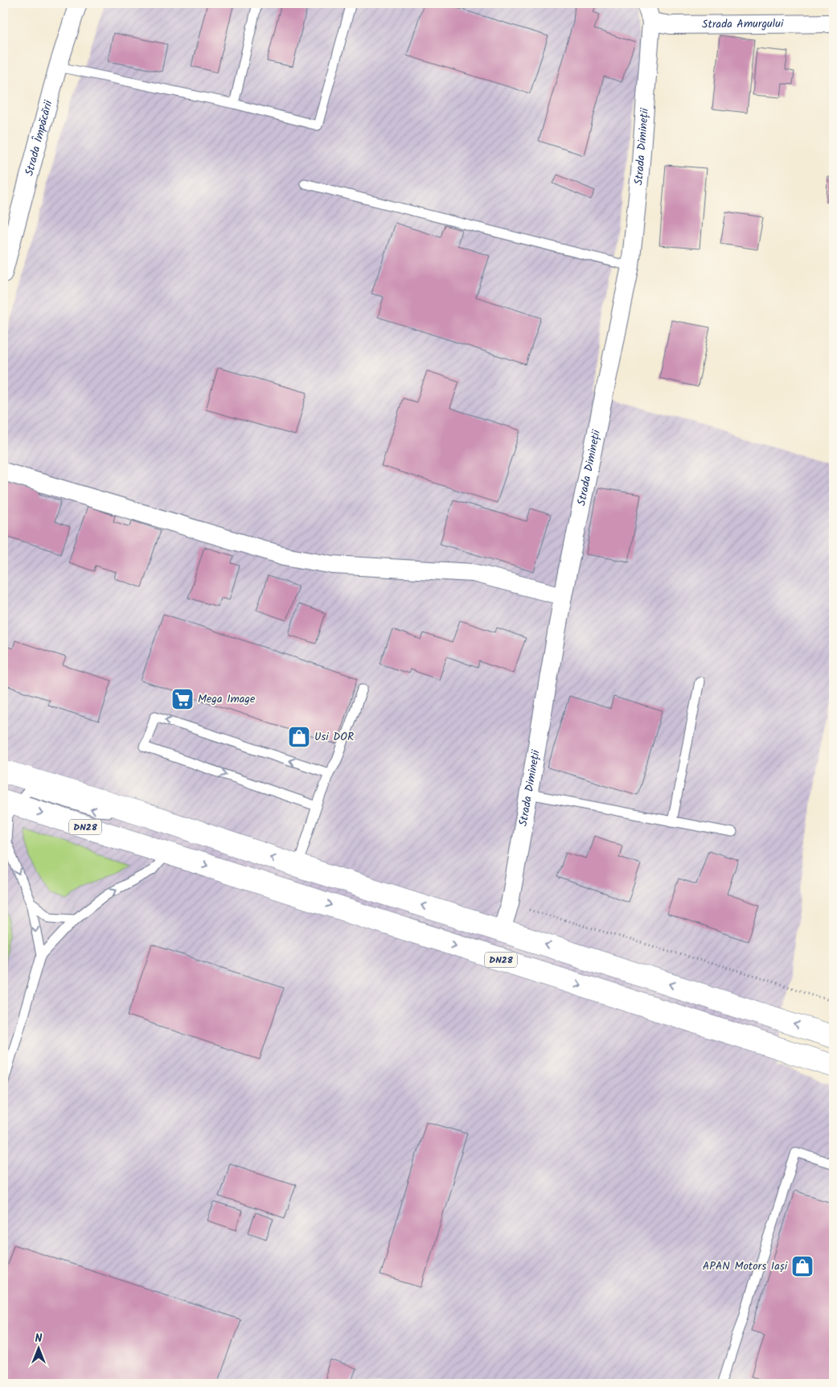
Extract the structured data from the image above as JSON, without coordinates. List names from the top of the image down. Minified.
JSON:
{"streets":{"highway":["DN28"],"street":["Strada Amurgului","Strada Împăcării","Strada Dimineții"]},"crossings":[["Strada Amurgului","Strada Dimineții"],["Strada Dimineții","DN28"]],"places":{"supermarket":["Mega Image"],"shop":["Usi DOR","APAN Motors Iași"]},"north":"top"}
